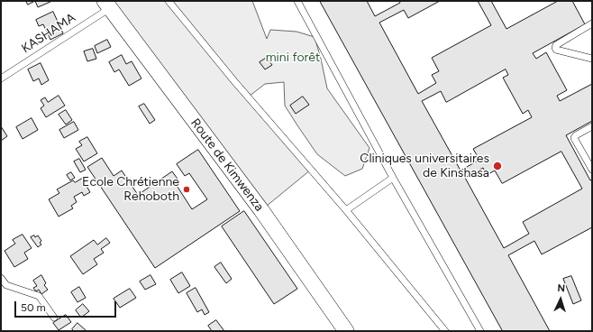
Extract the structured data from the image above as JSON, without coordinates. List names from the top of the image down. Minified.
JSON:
{"streets":{"street":["Route de Kimwenza"],"lane":["KASHAMA"]},"crossings":[["KASHAMA","Route de Kimwenza"]],"parks":["mini forêt"],"places":["Cliniques universitaires de Kinshasa","Ecole Chrétienne Rehoboth"],"scale_bar":"50 m","north":"top"}
